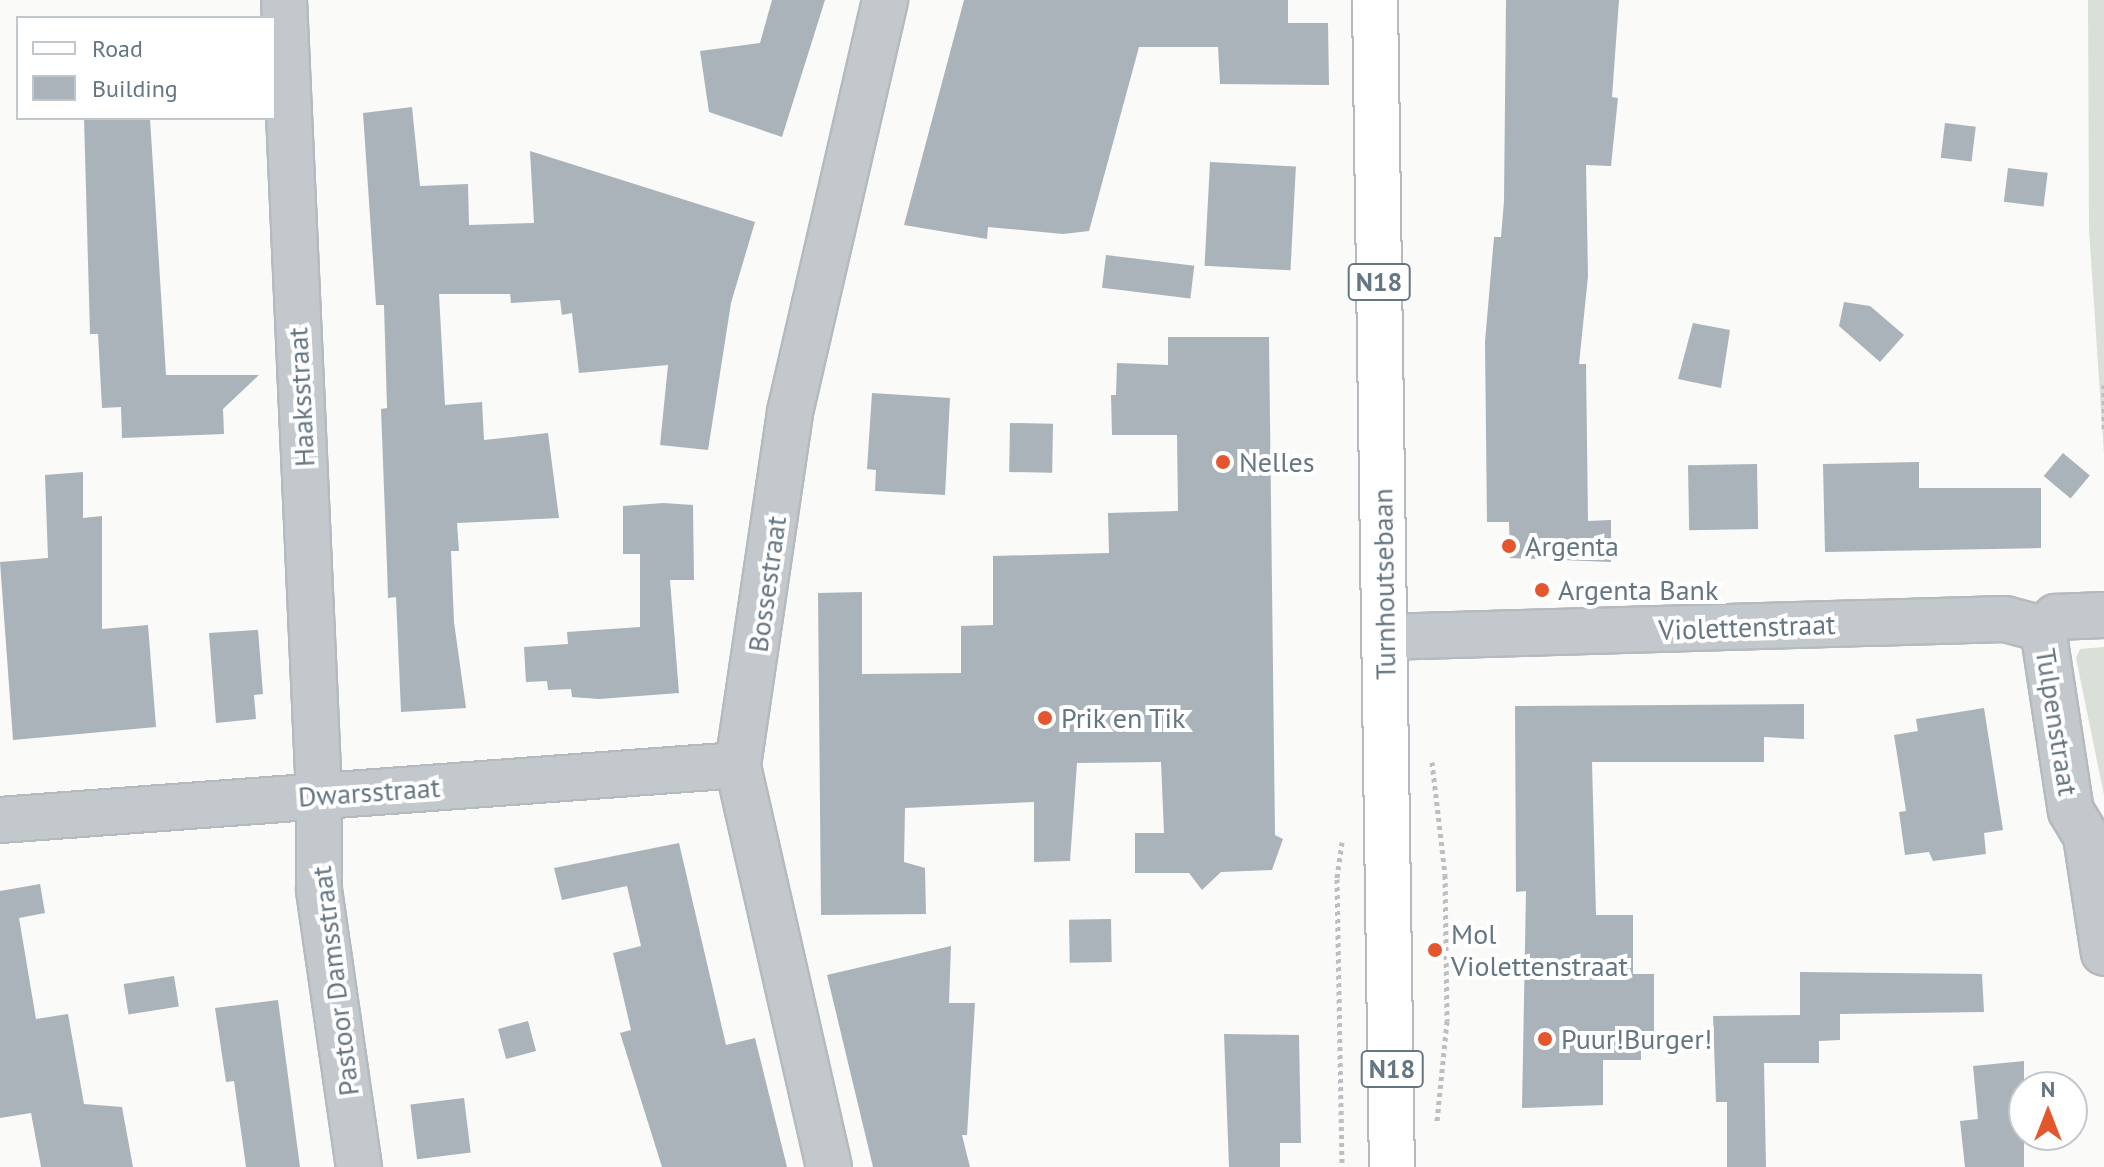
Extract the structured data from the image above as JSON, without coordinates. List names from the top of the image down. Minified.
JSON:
{"streets":{"main road":["N18","Turnhoutsebaan"],"street":["Haaksstraat","Bossestraat","Violettenstraat","Tulpenstraat","Dwarsstraat","Pastoor Damsstraat"]},"crossings":[["Haaksstraat","Dwarsstraat"],["Haaksstraat","Pastoor Damsstraat"],["Bossestraat","Dwarsstraat"],["Turnhoutsebaan","Violettenstraat"],["Violettenstraat","Tulpenstraat"],["Dwarsstraat","Pastoor Damsstraat"]],"places":["Nelles","Argenta","Argenta Bank","Prik en Tik","Mol Violettenstraat","Puur!Burger!"],"legend":["Road","Building"],"north":"top"}
